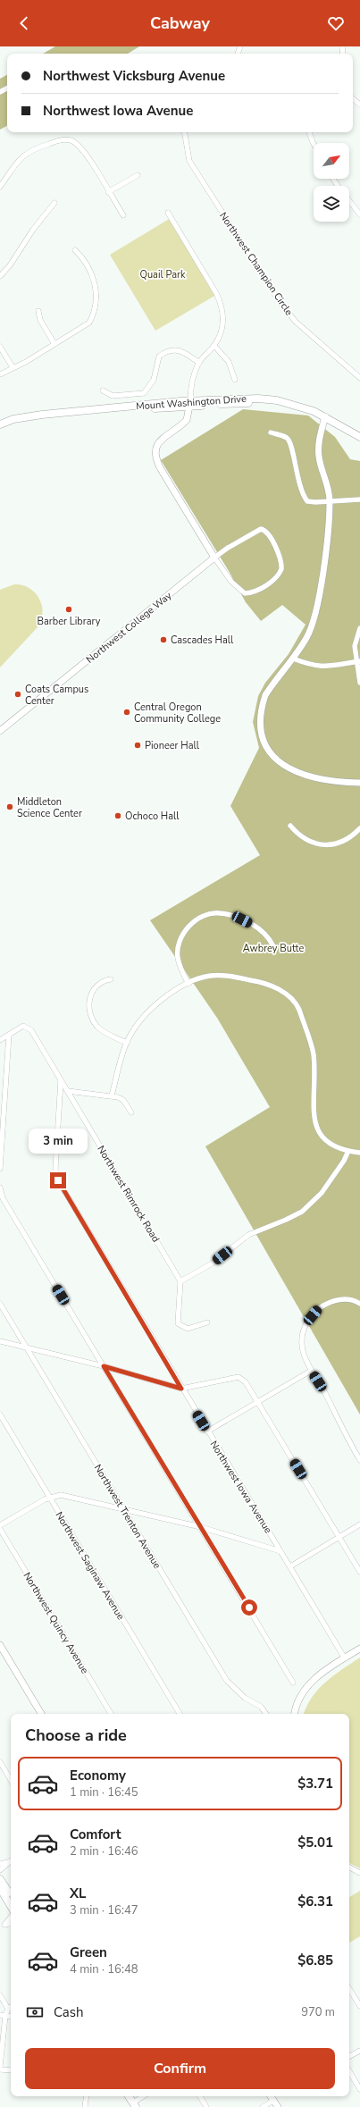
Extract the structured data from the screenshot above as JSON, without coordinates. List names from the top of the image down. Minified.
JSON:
{"streets":{"main road":["Mount Washington Drive"],"street":["Northwest Champion Circle","Northwest College Way","Northwest Rimrock Road","Northwest Iowa Avenue","Northwest Trenton Avenue","Northwest Saginaw Avenue","Northwest Quincy Avenue"]},"crossings":[["Northwest Rimrock Road","Northwest Iowa Avenue"]],"parks":["Quail Park","Awbrey Butte"],"places":["Barber Library","Cascades Hall","Coats Campus Center","Central Oregon Community College","Pioneer Hall","Middleton Science Center","Ochoco Hall"],"north":"top right","page":{"header":"Cabway","banner":["Northwest Vicksburg Avenue","Northwest Iowa Avenue"],"bubble":"3 min","heading":"Choose a ride","list":[{"name":"Economy","note":"1 min · 16:45","value":"$3.71"},{"name":"Comfort","note":"2 min · 16:46","value":"$5.01"},{"name":"XL","note":"3 min · 16:47","value":"$6.31"},{"name":"Green","note":"4 min · 16:48","value":"$6.85"}],"pay":["Cash","970 m"],"buttons":"Confirm"}}
